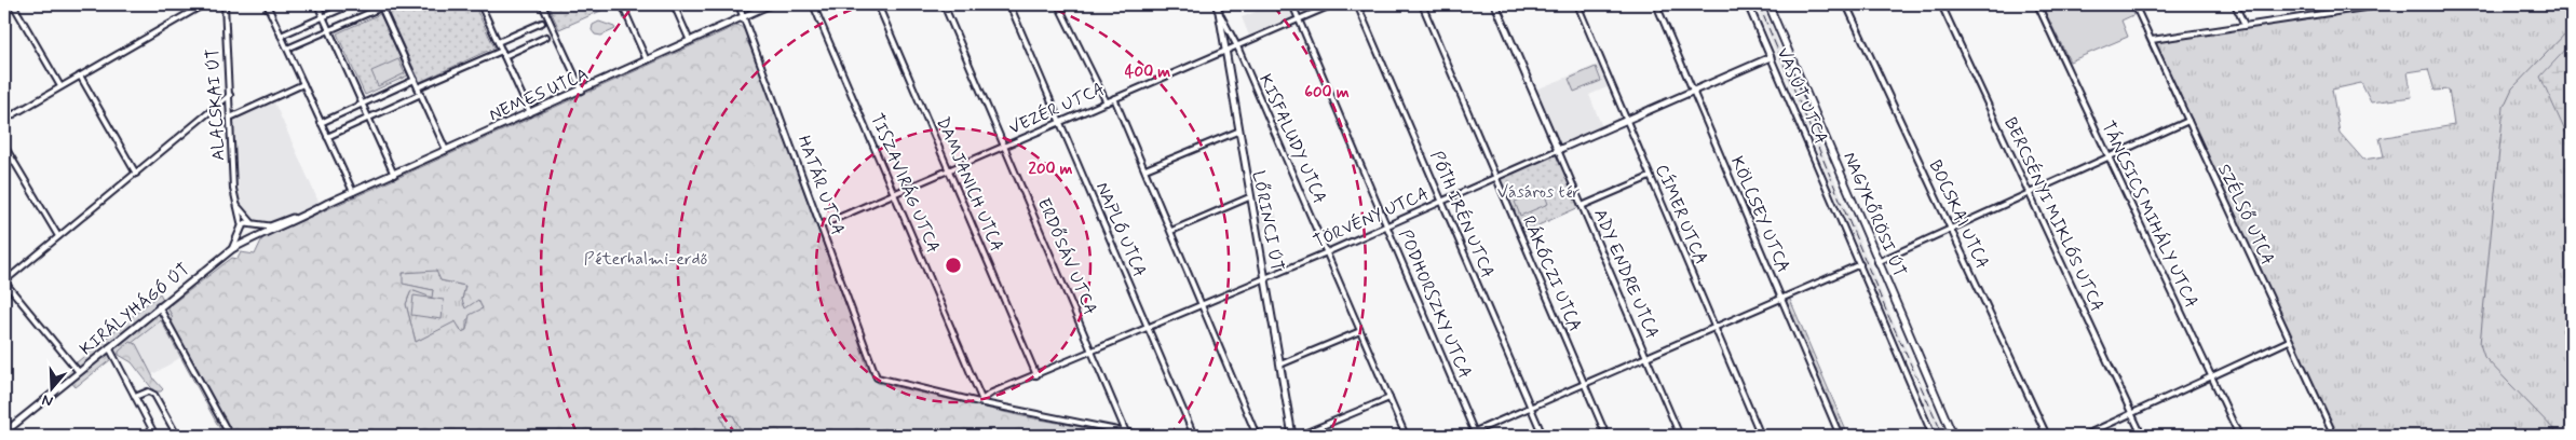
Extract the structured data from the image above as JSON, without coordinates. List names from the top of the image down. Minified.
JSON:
{"streets":{"main road":["NAGYKŐRÖSI ÚT"],"street":["NEMES UTCA","VASÚT UTCA","ALACSKAI ÚT","VEZÉR UTCA","KISFALUDY UTCA","TISZAVIRÁG UTCA","DAMJANICH UTCA","HATÁR UTCA","PÓTH IRÉN UTCA","CÍMER UTCA","KÖLCSEY UTCA","BOCSKAI UTCA","BERCSÉNYI MIKLÓS UTCA","TÁNCSICS MIHÁLY UTCA","SZÉLSŐ UTCA","TÖRVÉNY UTCA","LŐRINCI ÚT","NAPLÓ UTCA","ERDŐSÁV UTCA","RÁKÓCZI UTCA","ADY ENDRE UTCA","PODHORSZKY UTCA","KIRÁLYHÁGÓ ÚT"]},"crossings":[["NEMES UTCA","HATÁR UTCA"],["NEMES UTCA","KIRÁLYHÁGÓ ÚT"],["VASÚT UTCA","TÖRVÉNY UTCA"],["ALACSKAI ÚT","KIRÁLYHÁGÓ ÚT"],["VEZÉR UTCA","KISFALUDY UTCA"],["VEZÉR UTCA","TISZAVIRÁG UTCA"],["VEZÉR UTCA","DAMJANICH UTCA"],["VEZÉR UTCA","HATÁR UTCA"],["VEZÉR UTCA","LŐRINCI ÚT"],["VEZÉR UTCA","NAPLÓ UTCA"],["VEZÉR UTCA","ERDŐSÁV UTCA"],["VEZÉR UTCA","PODHORSZKY UTCA"],["KISFALUDY UTCA","TÖRVÉNY UTCA"],["KISFALUDY UTCA","LŐRINCI ÚT"],["TISZAVIRÁG UTCA","HATÁR UTCA"],["TISZAVIRÁG UTCA","TÖRVÉNY UTCA"],["DAMJANICH UTCA","TÖRVÉNY UTCA"],["HATÁR UTCA","TÖRVÉNY UTCA"],["PÓTH IRÉN UTCA","TÖRVÉNY UTCA"],["CÍMER UTCA","TÖRVÉNY UTCA"],["KÖLCSEY UTCA","TÖRVÉNY UTCA"],["TÖRVÉNY UTCA","LŐRINCI ÚT"],["TÖRVÉNY UTCA","NAPLÓ UTCA"],["TÖRVÉNY UTCA","ERDŐSÁV UTCA"],["TÖRVÉNY UTCA","RÁKÓCZI UTCA"],["TÖRVÉNY UTCA","ADY ENDRE UTCA"],["TÖRVÉNY UTCA","PODHORSZKY UTCA"]],"parks":["Vásáros tér","Péterhalmi-erdő"],"north":"bottom","rings":["400 m","600 m","200 m"]}
